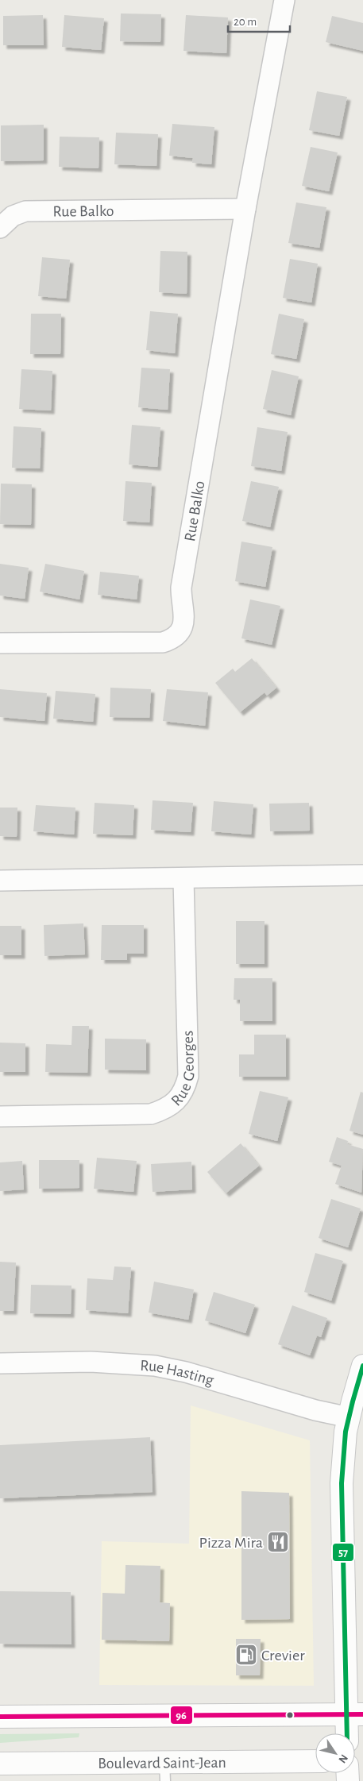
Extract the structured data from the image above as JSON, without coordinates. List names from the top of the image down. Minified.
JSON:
{"streets":{"main road":["Boulevard Saint-Jean"],"street":["Rue Balko","Rue Georges","Rue Hasting"]},"places":{"restaurant":["Pizza Mira"],"fuel station":["Crevier"]},"lines":["transit line 57","transit line 96"],"scale_bar":"20 m","north":"bottom right"}
